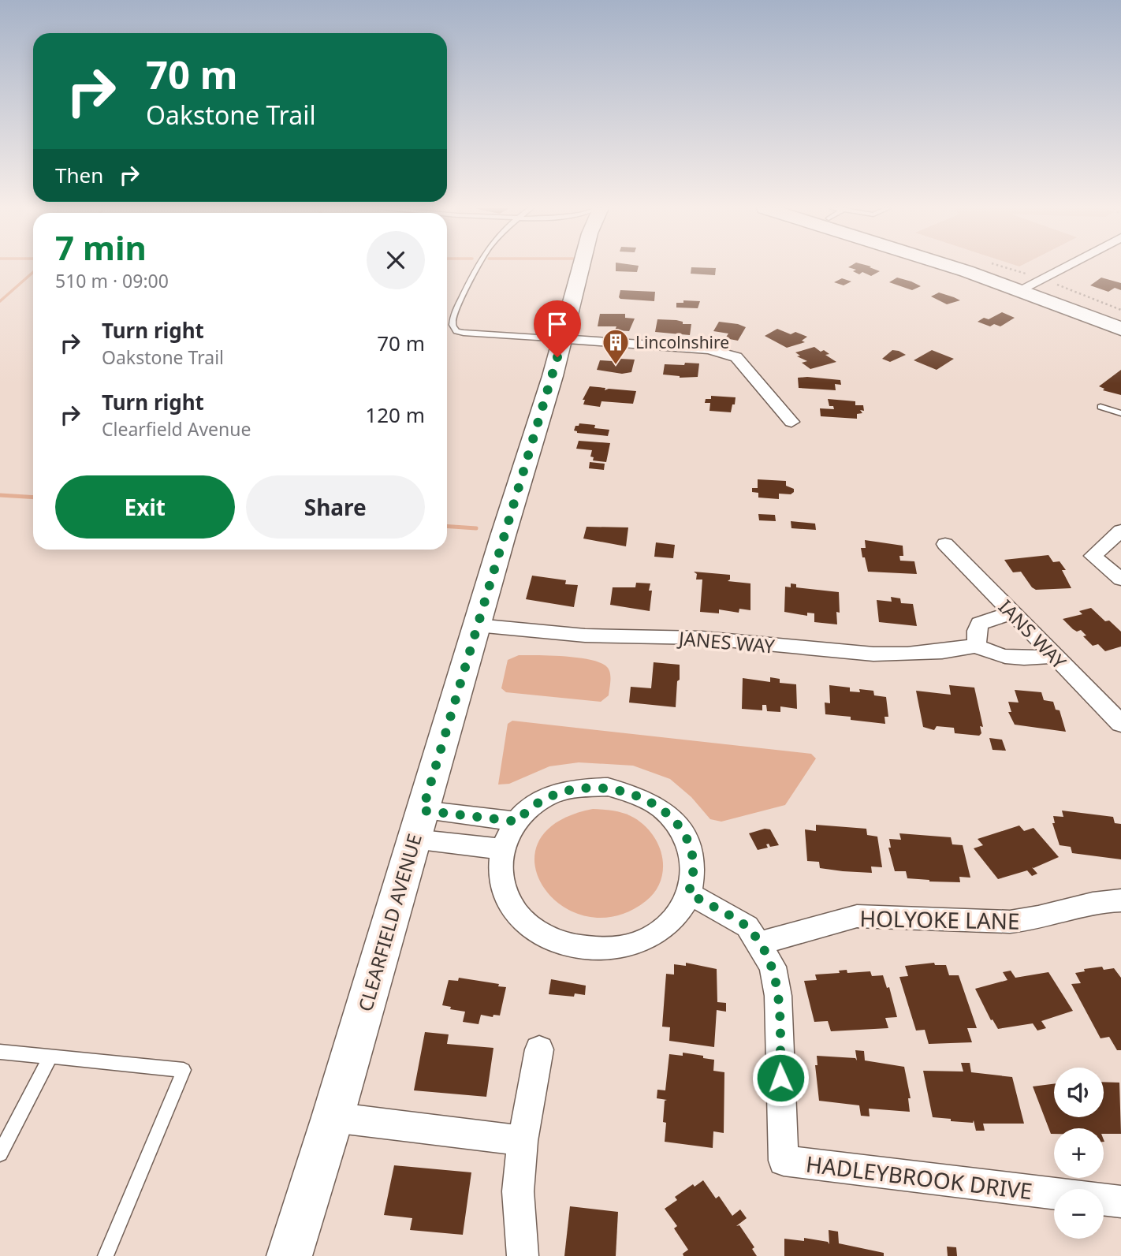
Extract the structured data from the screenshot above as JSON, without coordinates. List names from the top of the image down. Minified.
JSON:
{"streets":{"street":["IANS WAY","JANES WAY","HOLYOKE LANE","CLEARFIELD AVENUE","HADLEYBROOK DRIVE"]},"crossings":[["JANES WAY","CLEARFIELD AVENUE"],["HOLYOKE LANE","HADLEYBROOK DRIVE"]],"places":{"building":["Lincolnshire"]},"page":{"turn":["70 m","Oakstone Trail"],"then":"Then","heading":["7 min","510 m · 09:00"],"list":[{"name":"Turn right","note":"Oakstone Trail","value":"70 m"},{"name":"Turn right","note":"Clearfield Avenue","value":"120 m"}],"buttons":["Exit","Share"],"map_buttons":["+","−"]}}
